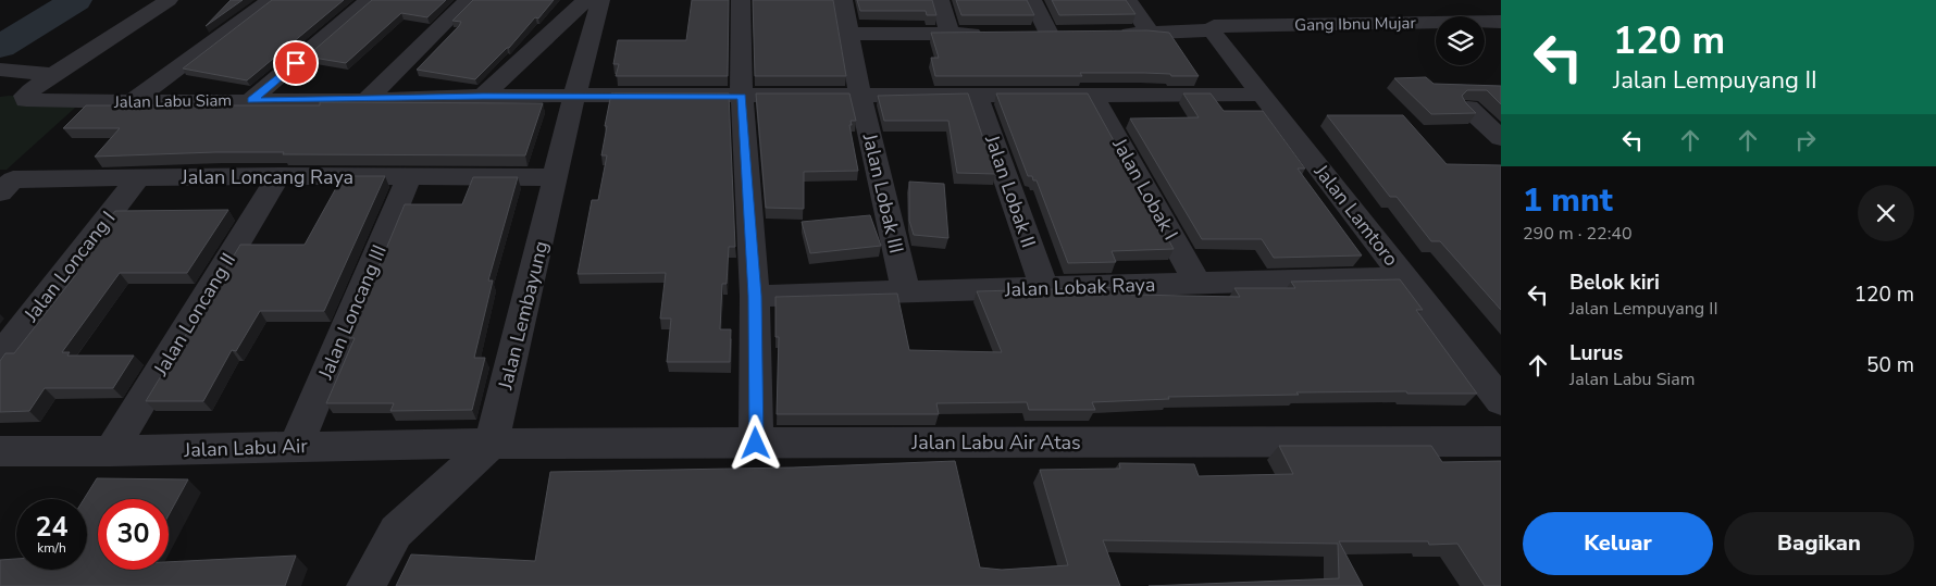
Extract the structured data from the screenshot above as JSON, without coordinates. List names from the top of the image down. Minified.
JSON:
{"streets":{"street":["Gang Ibnu Mujar","Jalan Labu Siam","Jalan Loncang Raya","Jalan Lobak I","Jalan Lobak II","Jalan Lobak III","Jalan Lamtoro","Jalan Loncang I","Jalan Lobak Raya","Jalan Loncang III","Jalan Loncang II","Jalan Lembayung","Jalan Labu Air Atas","Jalan Labu Air"]},"crossings":[["Gang Ibnu Mujar","Jalan Lamtoro"],["Jalan Labu Siam","Jalan Lobak I"],["Jalan Labu Siam","Jalan Lobak II"],["Jalan Labu Siam","Jalan Lobak III"],["Jalan Labu Siam","Jalan Lamtoro"],["Jalan Labu Siam","Jalan Lembayung"],["Jalan Loncang Raya","Jalan Loncang I"],["Jalan Loncang Raya","Jalan Loncang III"],["Jalan Loncang Raya","Jalan Loncang II"],["Jalan Loncang Raya","Jalan Lembayung"],["Jalan Lobak I","Jalan Lobak Raya"],["Jalan Lobak II","Jalan Lobak Raya"],["Jalan Lobak III","Jalan Lobak Raya"],["Jalan Lamtoro","Jalan Lobak Raya"],["Jalan Loncang III","Jalan Labu Air"],["Jalan Loncang II","Jalan Labu Air"],["Jalan Lembayung","Jalan Labu Air Atas"],["Jalan Lembayung","Jalan Labu Air"],["Jalan Labu Air Atas","Jalan Labu Air"]],"page":{"turn":["120 m","Jalan Lempuyang II"],"heading":["1 mnt","290 m · 22:40"],"list":[{"name":"Belok kiri","note":"Jalan Lempuyang II","value":"120 m"},{"name":"Lurus","note":"Jalan Labu Siam","value":"50 m"}],"speed":"24 km/h","limit":"30","buttons":["Keluar","Bagikan"]}}
